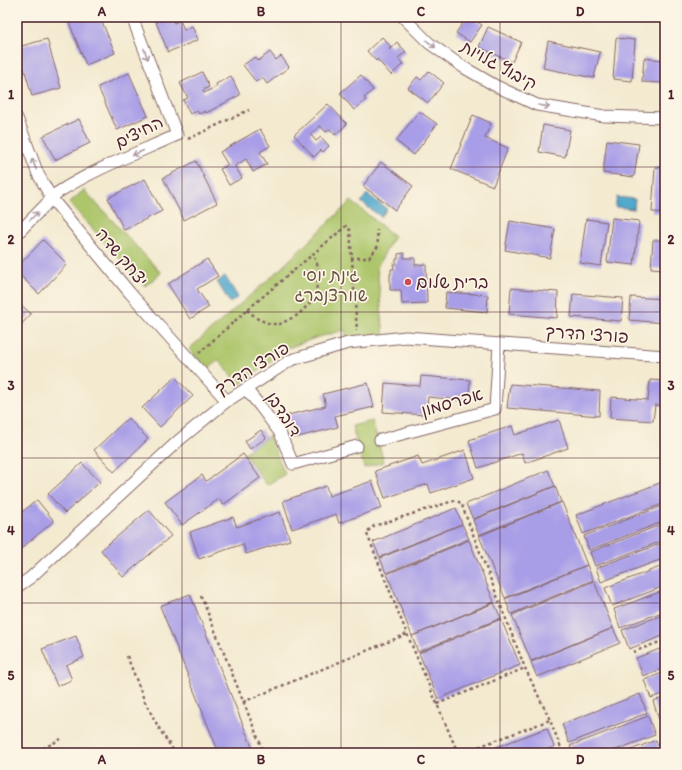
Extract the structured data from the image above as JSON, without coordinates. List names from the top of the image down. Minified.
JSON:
{"streets":{"street":["קיבוץ גלויות","החיצים","יצחק שדה","פורצי הדרך","אפרסמון","דובדבן"]},"crossings":[["החיצים","יצחק שדה"],["יצחק שדה","פורצי הדרך"],["פורצי הדרך","אפרסמון"],["פורצי הדרך","דובדבן"]],"one_way":["קיבוץ גלויות"],"parks":["גינת יוסי שוורצנברג"],"places":["ברית שלום"],"grid":{"columns":["A","B","C","D"],"rows":["1","2","3","4","5"]}}
